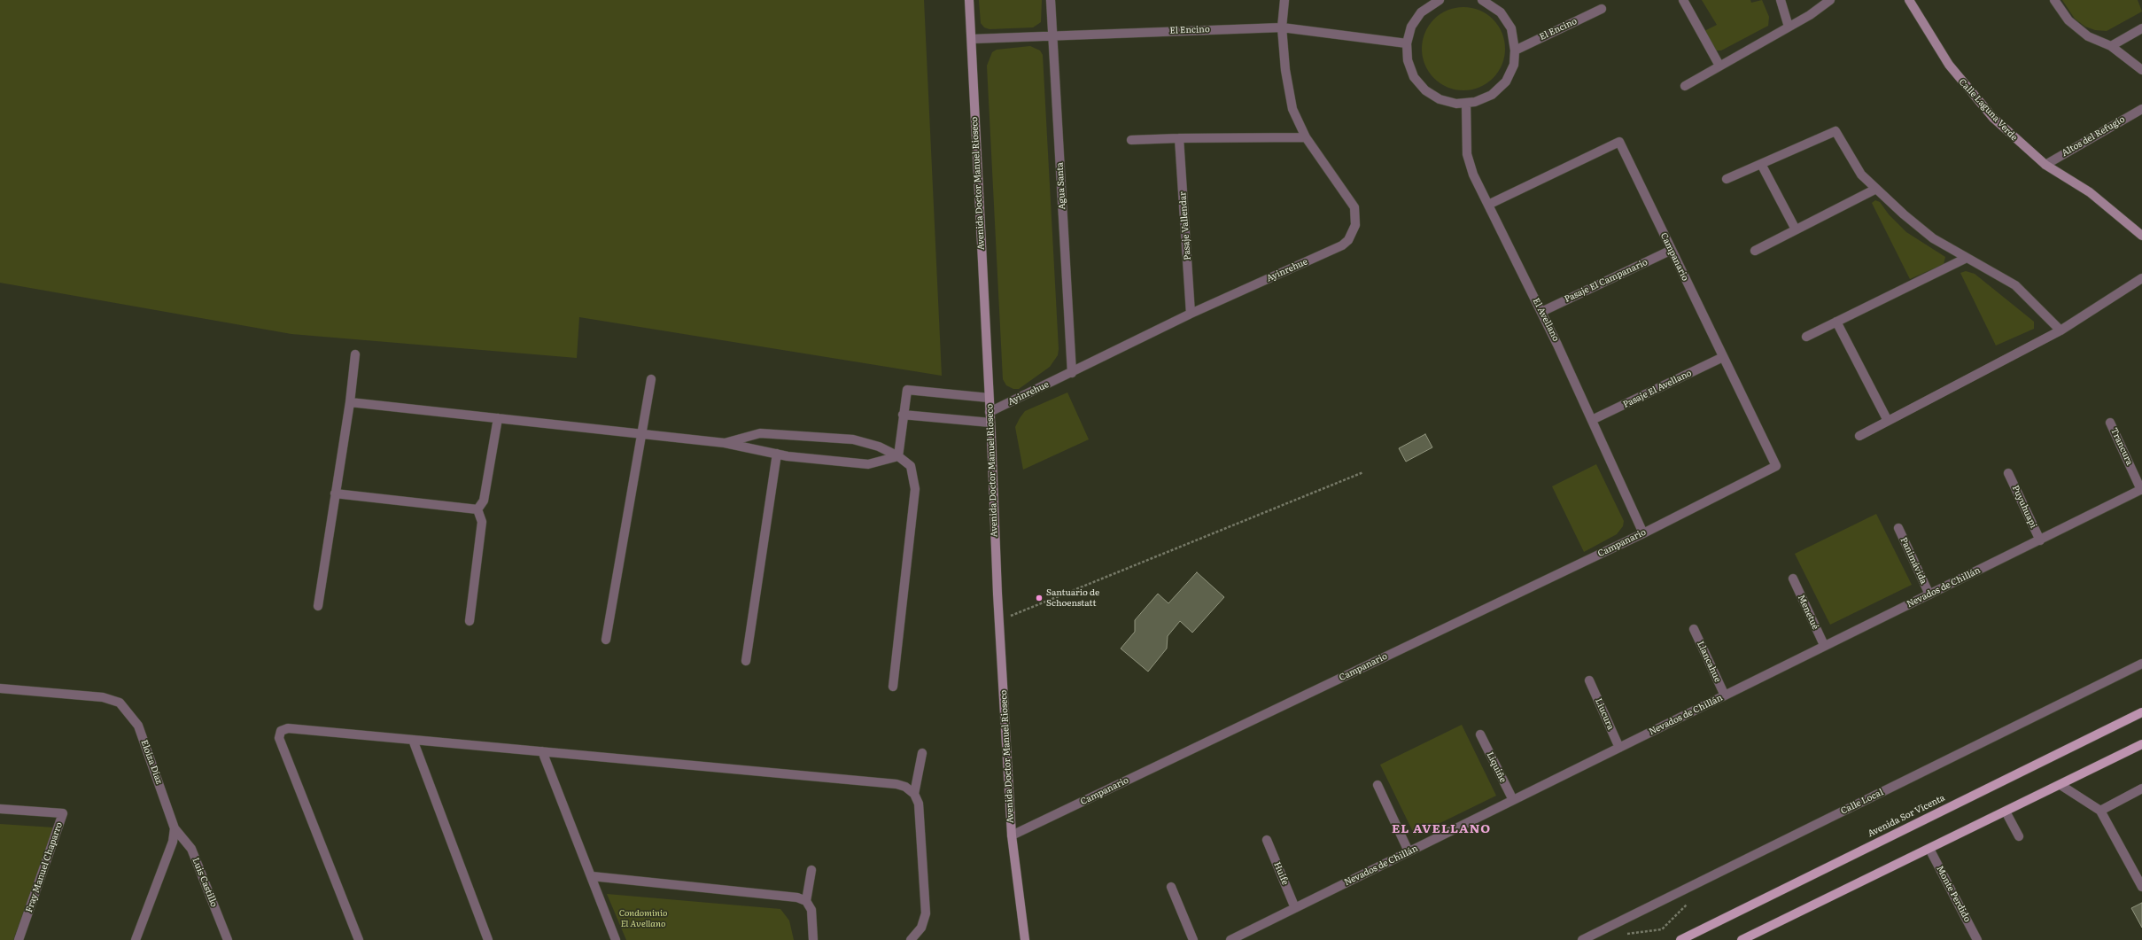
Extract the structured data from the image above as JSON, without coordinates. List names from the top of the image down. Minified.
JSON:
{"streets":{"main road":["Avenida Sor Vicenta"],"street":["El Encino","Calle Laguna Verde","Altos del Refugio","Avenida Doctor Manuel Rioseco","Agua Santa","Pasaje Vallendar","Campanario","Ayinrehue","Pasaje El Campanario","El Avellano","Pasaje El Avellano","Trancura","Puyuhuapi","Panimávida","Nevados de Chillán","Menetué","Llancahue","Liucura","Eloiza Díaz","Liquiñe","Calle Local","Fray Manuel Chaparro","Huife","Luis Castillo","Monte Perdido"]},"crossings":[["El Encino","Avenida Doctor Manuel Rioseco"],["El Encino","Agua Santa"],["El Encino","Ayinrehue"],["Calle Laguna Verde","Altos del Refugio"],["Avenida Doctor Manuel Rioseco","Campanario"],["Avenida Doctor Manuel Rioseco","Ayinrehue"],["Agua Santa","Ayinrehue"],["Pasaje Vallendar","Ayinrehue"],["Campanario","Pasaje El Campanario"],["Campanario","El Avellano"],["Campanario","Pasaje El Avellano"],["Pasaje El Campanario","El Avellano"],["El Avellano","Pasaje El Avellano"],["Trancura","Nevados de Chillán"],["Puyuhuapi","Nevados de Chillán"],["Panimávida","Nevados de Chillán"],["Nevados de Chillán","Menetué"],["Nevados de Chillán","Llancahue"],["Nevados de Chillán","Liucura"],["Nevados de Chillán","Liquiñe"],["Nevados de Chillán","Huife"],["Eloiza Díaz","Luis Castillo"]],"districts":["EL AVELLANO"],"parks":["Condominio El Avellano"],"places":["Santuario de Schoenstatt"]}
